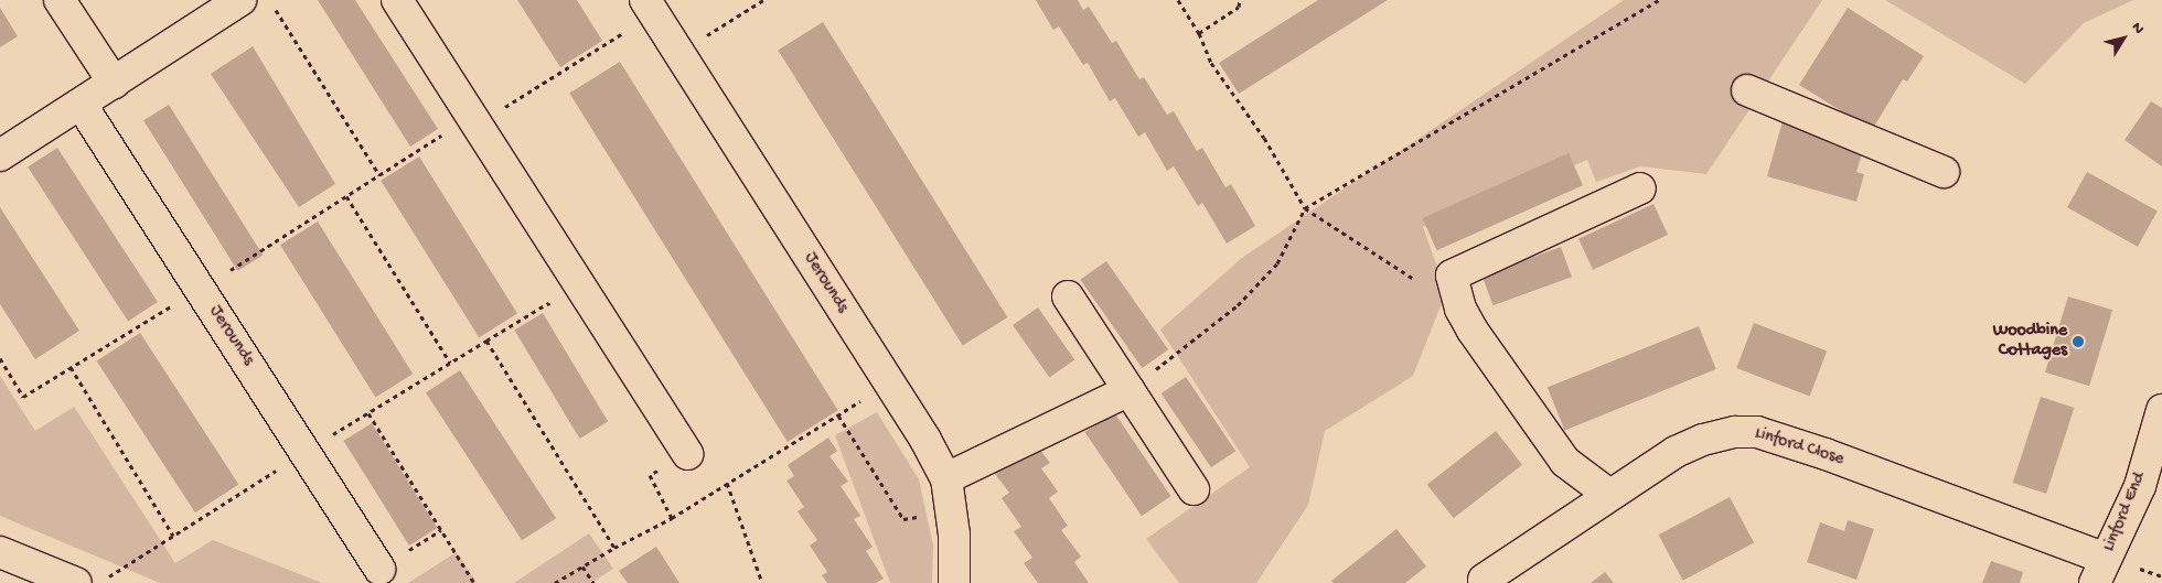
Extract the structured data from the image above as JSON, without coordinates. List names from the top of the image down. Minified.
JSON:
{"streets":{"street":["Jerounds","Linford Close","Linford End"]},"crossings":[["Linford Close","Linford End"]],"places":["Woodbine Cottages"],"north":"top right"}
